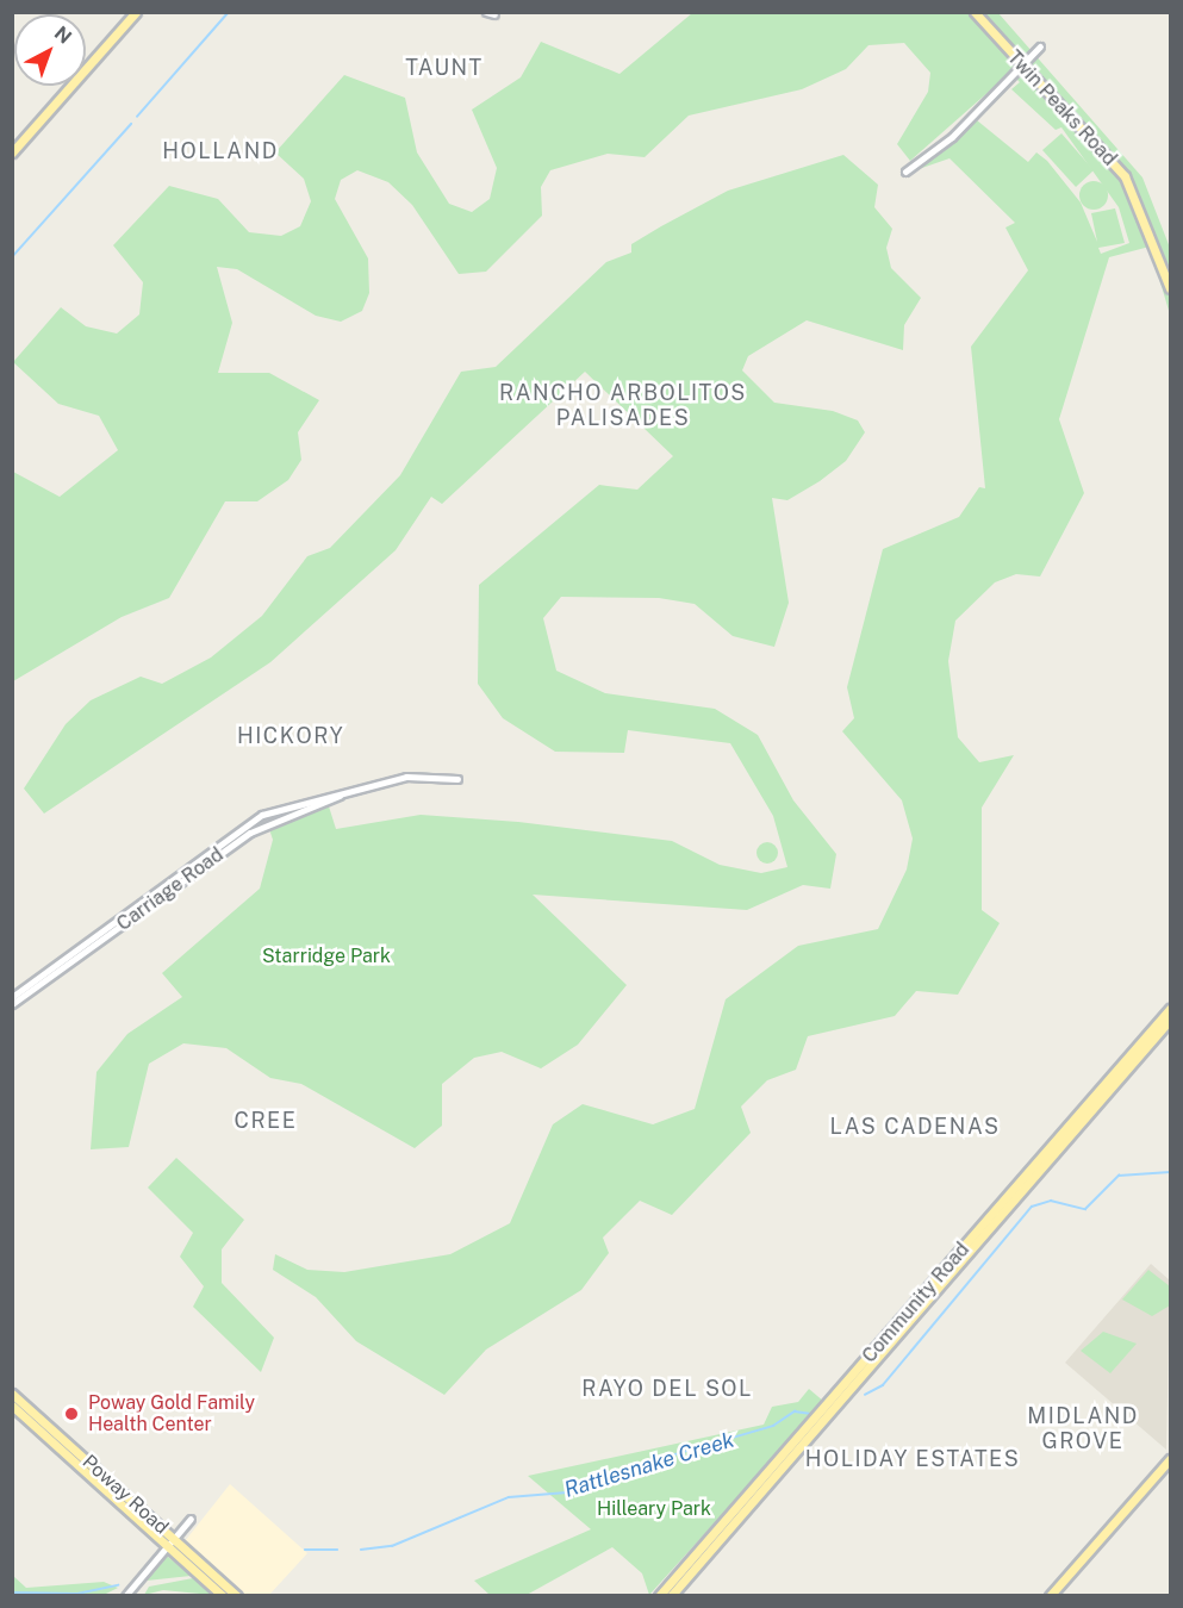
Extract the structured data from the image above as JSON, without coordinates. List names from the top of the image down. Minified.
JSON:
{"streets":{"main road":["Twin Peaks Road","Community Road","Poway Road"],"street":["Carriage Road"]},"districts":["TAUNT","HOLLAND","RANCHO ARBOLITOS PALISADES","HICKORY","CREE","LAS CADENAS","RAYO DEL SOL","MIDLAND GROVE","HOLIDAY ESTATES"],"water":["Rattlesnake Creek"],"parks":["Starridge Park","Hilleary Park"],"places":["Poway Gold Family Health Center"],"north":"top right"}
